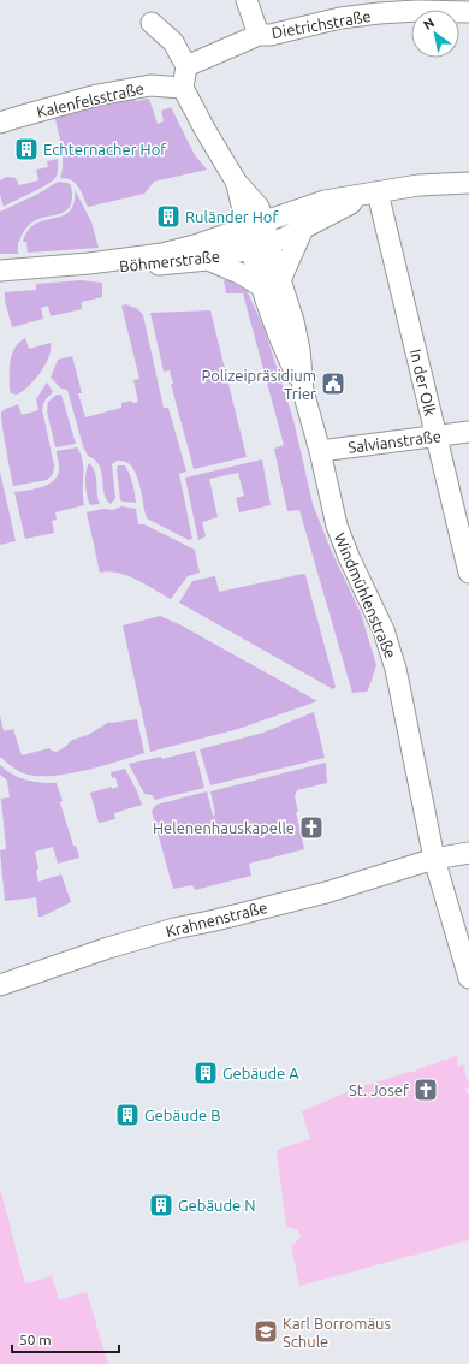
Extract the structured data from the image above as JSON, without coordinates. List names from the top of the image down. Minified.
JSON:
{"streets":{"street":["Dietrichstraße","Kalenfelsstraße","Böhmerstraße","In der Olk","Salvianstraße","Windmühlenstraße","Krahnenstraße"]},"crossings":[["Böhmerstraße","In der Olk"],["Böhmerstraße","Windmühlenstraße"],["In der Olk","Salvianstraße"],["Salvianstraße","Windmühlenstraße"],["Windmühlenstraße","Krahnenstraße"]],"places":{"building":["Echternacher Hof","Ruländer Hof","Gebäude A","Gebäude B","Gebäude N"],"public building":["Polizeipräsidium Trier"],"church":["Helenenhauskapelle","St. Josef"],"school or university":["Karl Borromäus Schule"]},"scale_bar":"50 m","north":"top left"}
